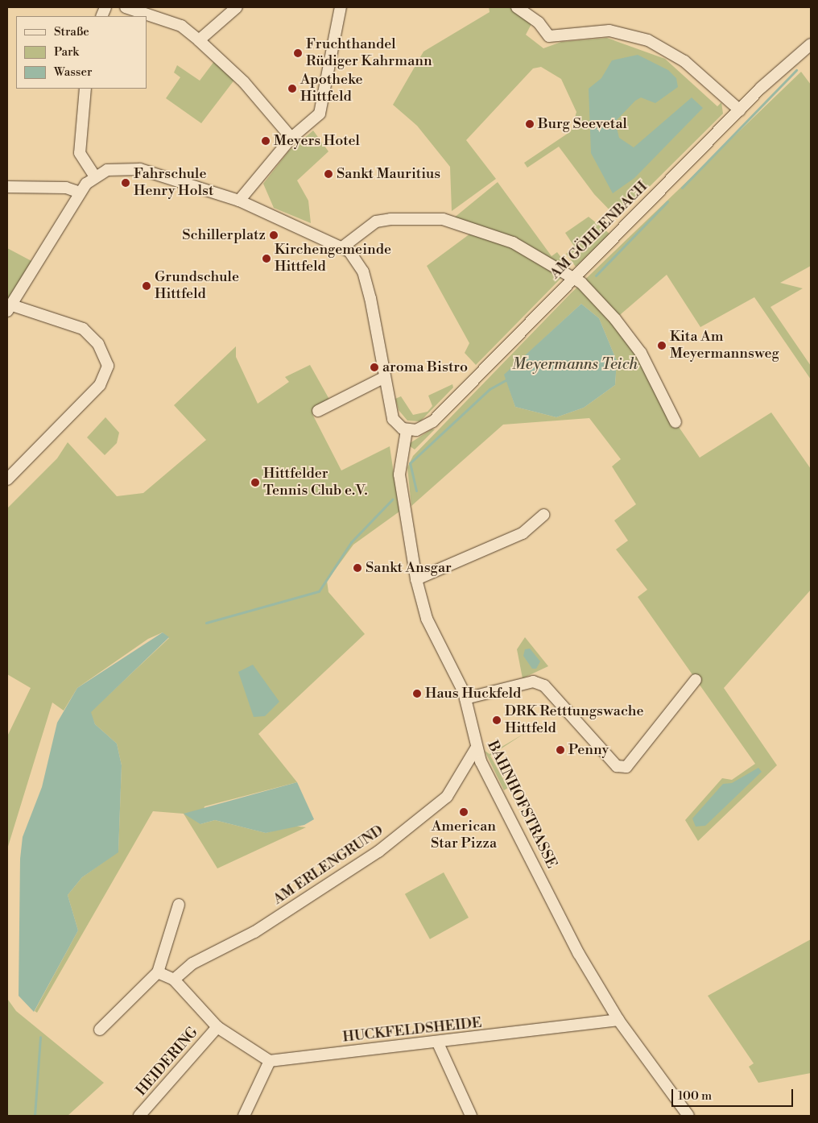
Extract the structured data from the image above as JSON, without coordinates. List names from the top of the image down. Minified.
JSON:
{"streets":{"street":["AM GÖHLENBACH","BAHNHOFSTRASSE","AM ERLENGRUND","HUCKFELDSHEIDE","HEIDERING"]},"crossings":[["AM GÖHLENBACH","BAHNHOFSTRASSE"],["BAHNHOFSTRASSE","AM ERLENGRUND"],["BAHNHOFSTRASSE","HUCKFELDSHEIDE"]],"water":["Meyermanns Teich"],"places":["Fruchthandel Rüdiger Kahrmann","Apotheke Hittfeld","Burg Seevetal","Meyers Hotel","Sankt Mauritius","Fahrschule Henry Holst","Schillerplatz","Kirchengemeinde Hittfeld","Grundschule Hittfeld","Kita Am Meyermannsweg","aroma Bistro","Hittfelder Tennis Club e.V.","Sankt Ansgar","Haus Huckfeld","DRK Retttungswache Hittfeld","Penny","American Star Pizza"],"legend":["Straße","Park","Wasser"],"scale_bar":"100 m"}
